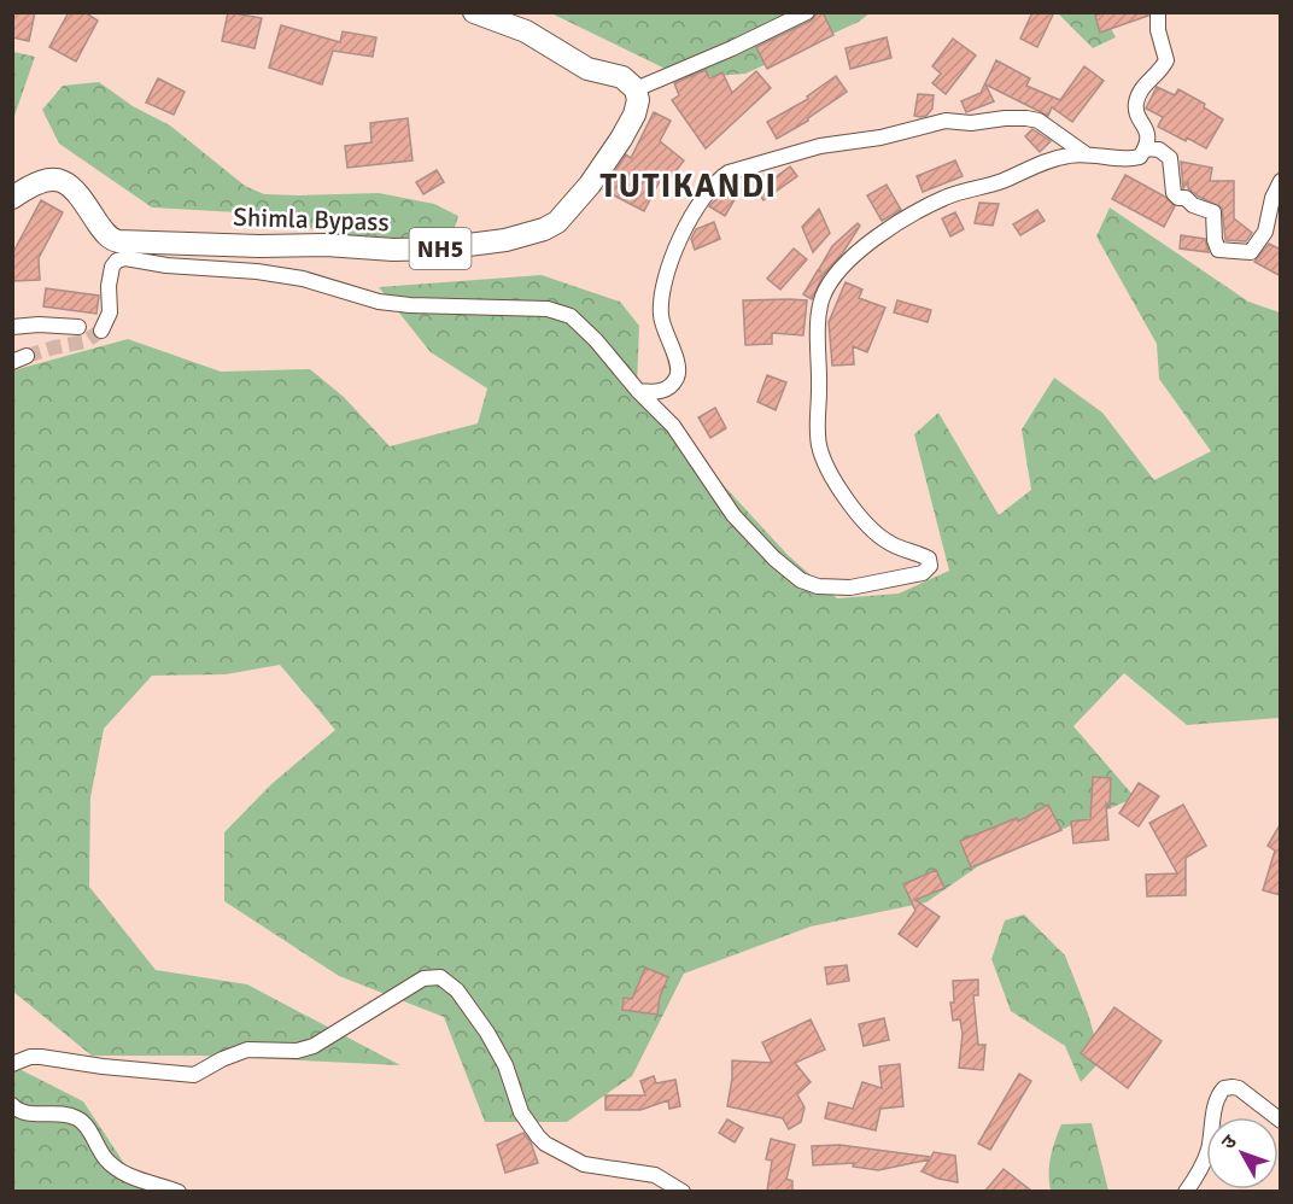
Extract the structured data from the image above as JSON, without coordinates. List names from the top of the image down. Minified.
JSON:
{"streets":{"highway":["Shimla Bypass","NH5"]},"districts":["TUTIKANDI"],"north":"top left"}
